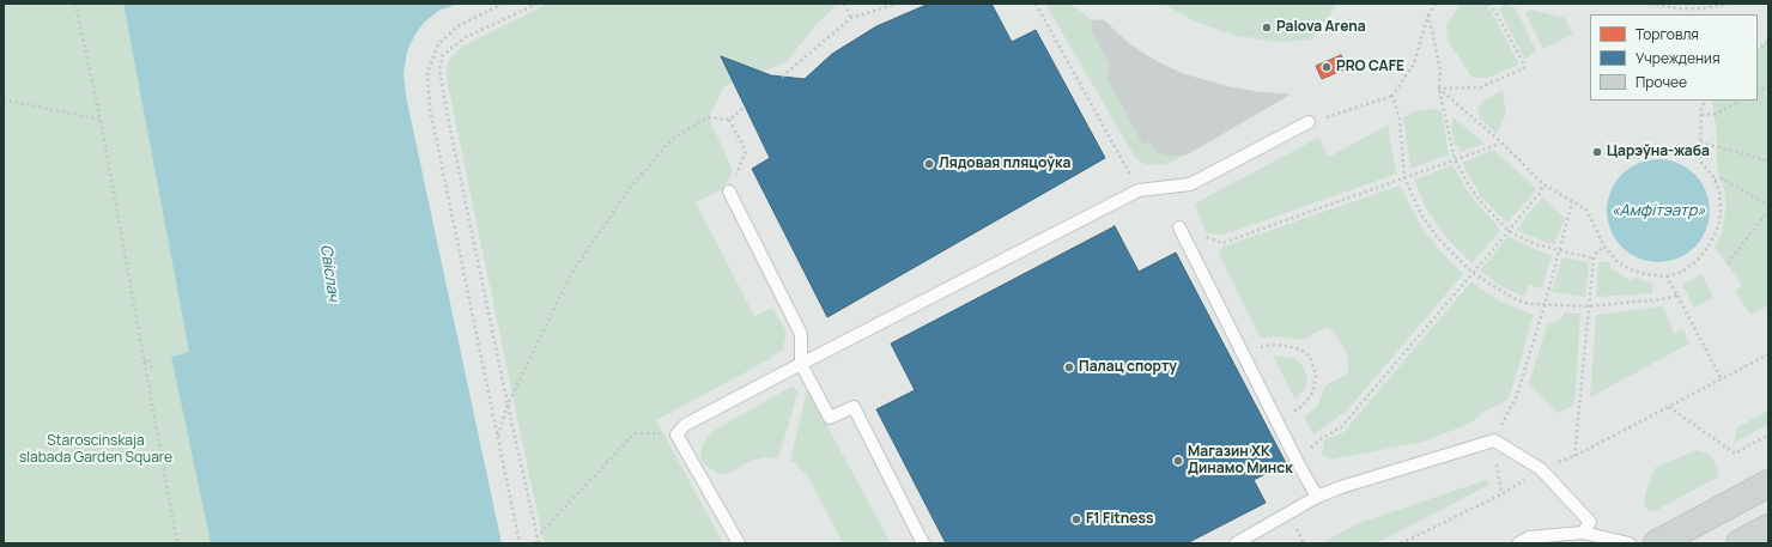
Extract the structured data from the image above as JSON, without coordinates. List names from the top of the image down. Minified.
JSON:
{"water":["«Амфітэатр»","Свіслач"],"parks":["Staroscinskaja slabada Garden Square"],"places":["Palova Arena","PRO CAFE","Царэўна-жаба","Лядовая пляцоўка","Палац спорту","Магазин ХК Динамо Минск","F1 Fitness"],"legend":["Торговля","Учреждения","Прочее"]}
